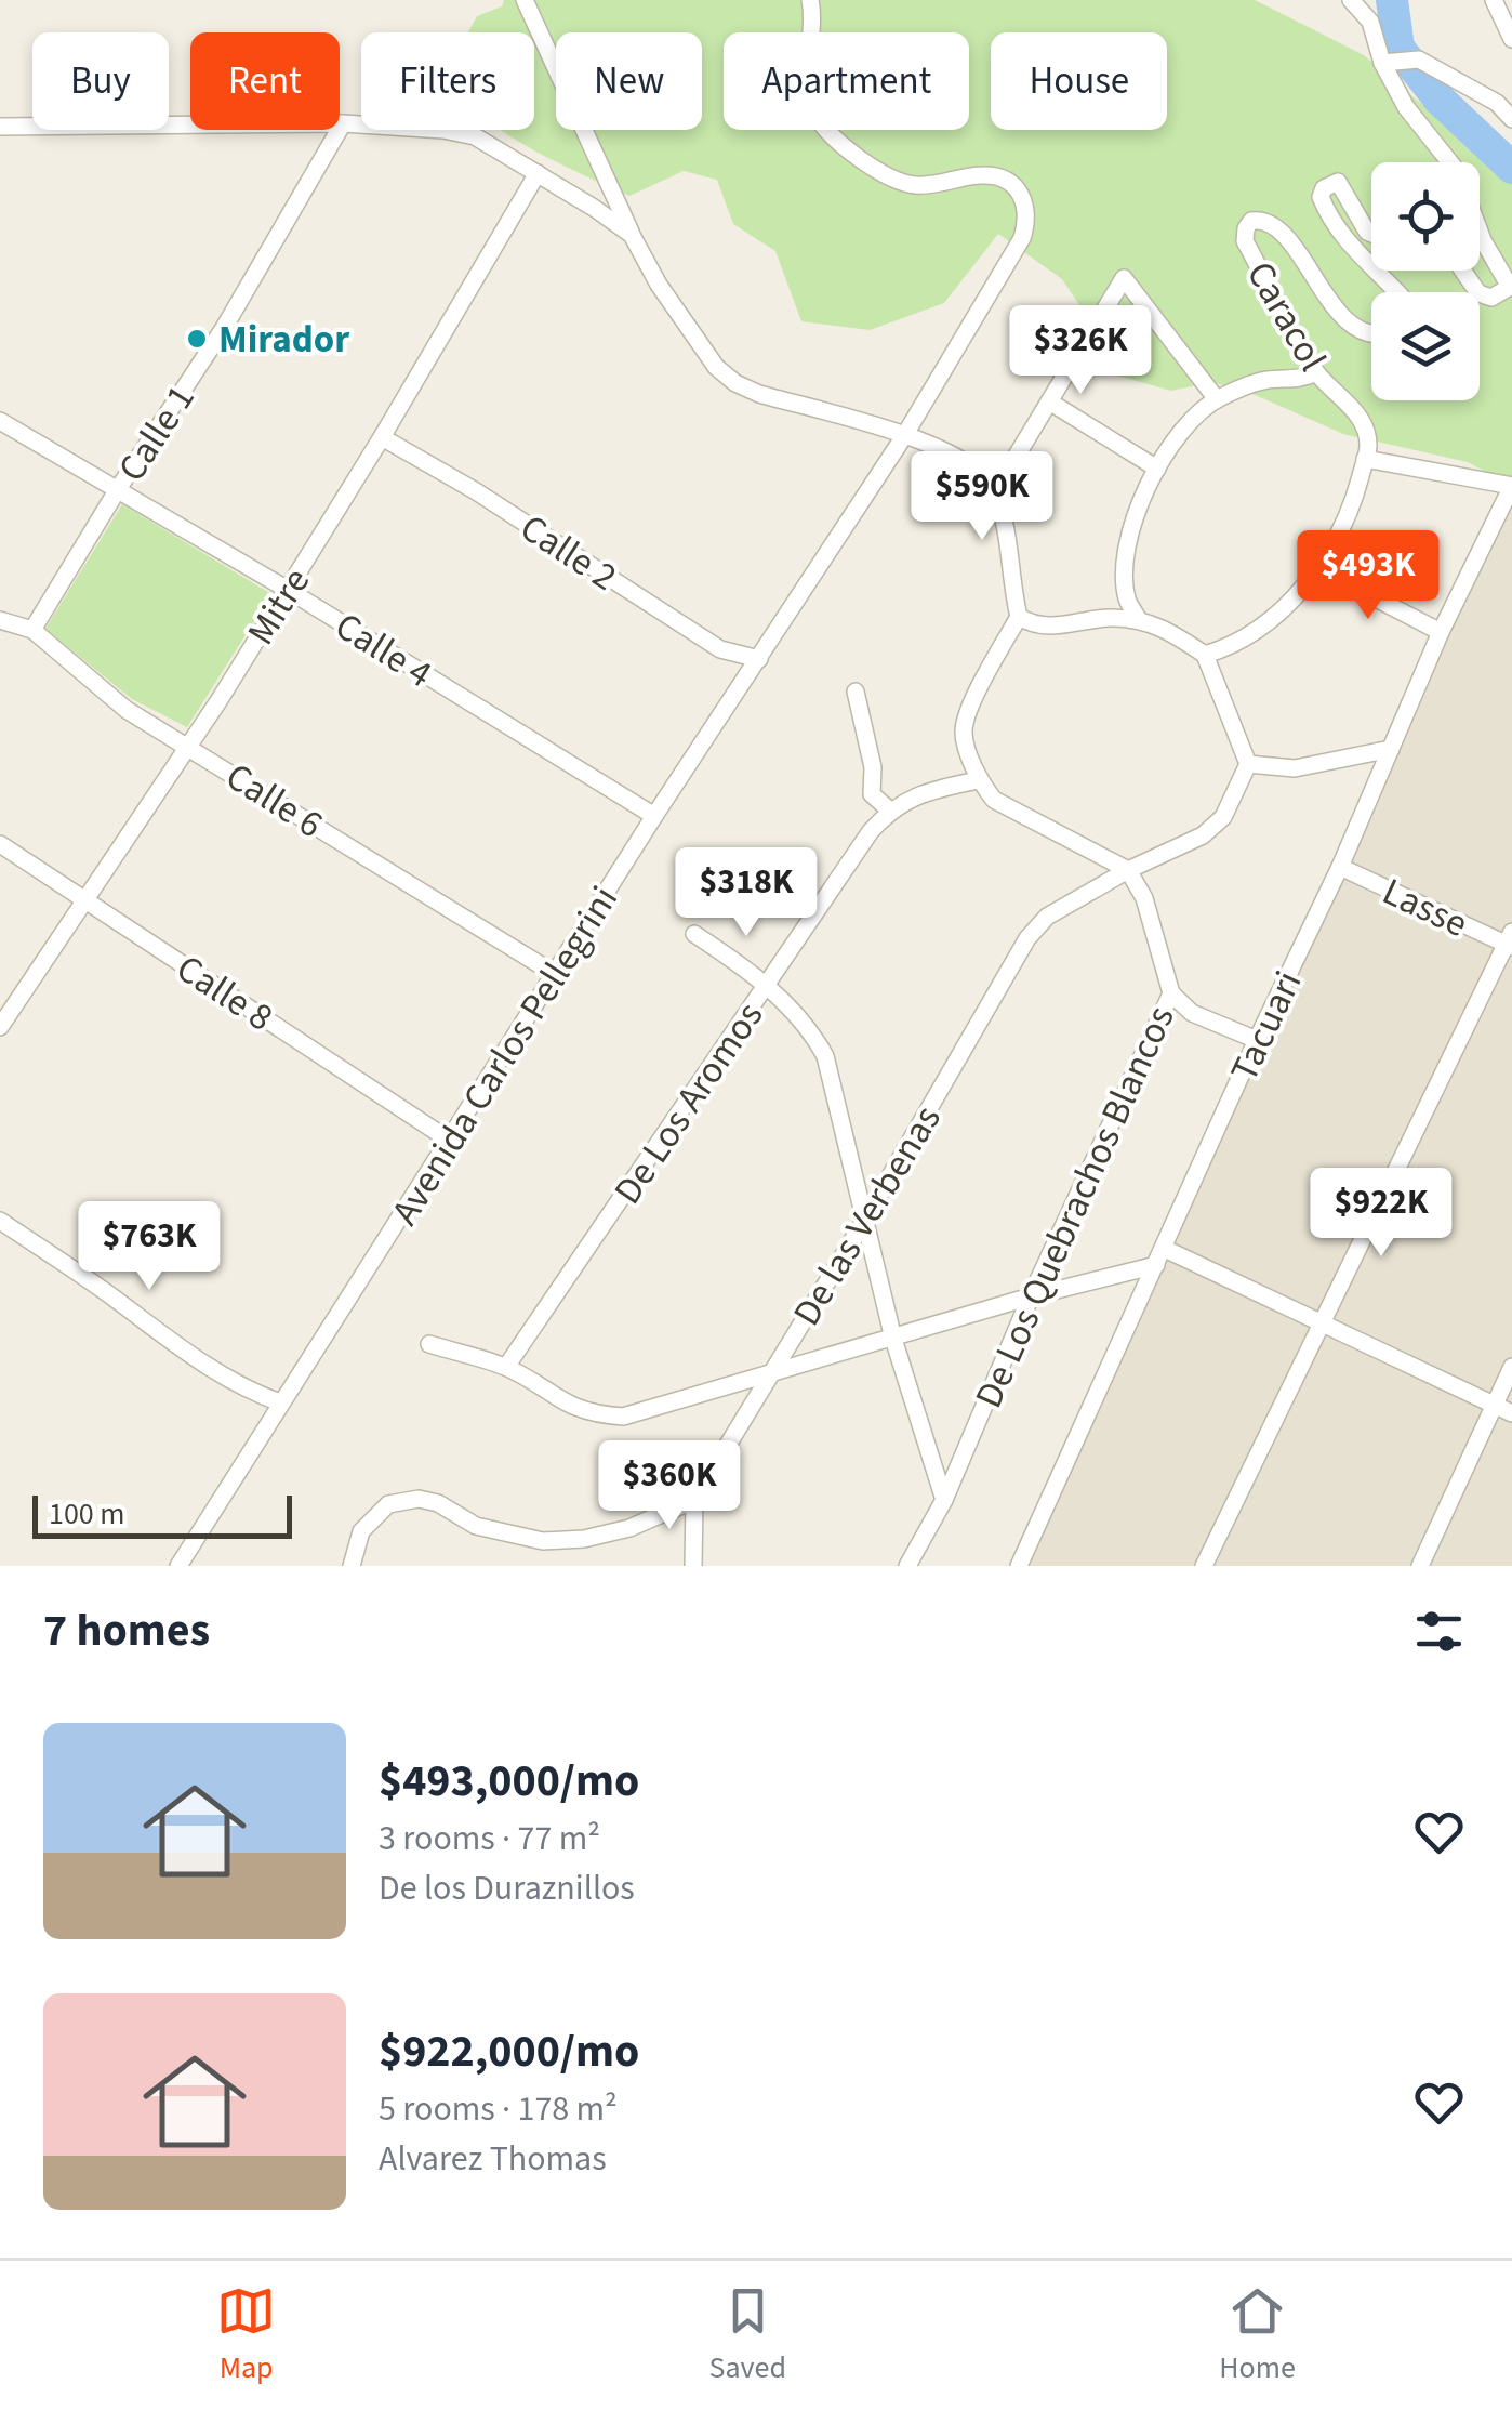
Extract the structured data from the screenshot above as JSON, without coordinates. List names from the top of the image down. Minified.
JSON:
{"streets":{"street":["Caracol","Calle 1","Calle 2","Mitre","Calle 4","Calle 6","Lasse","Calle 8","Tacuari","Avenida Carlos Pellegrini","De Los Aromos","De Los Quebrachos Blancos","De las Verbenas"]},"crossings":[["Calle 1","Calle 4"],["Calle 1","Calle 6"],["Calle 2","Mitre"],["Calle 2","Avenida Carlos Pellegrini"],["Mitre","Calle 4"],["Mitre","Calle 6"],["Mitre","Calle 8"],["Calle 4","Avenida Carlos Pellegrini"],["Calle 6","Avenida Carlos Pellegrini"],["Lasse","Tacuari"],["Calle 8","Avenida Carlos Pellegrini"],["De Los Aromos","De Los Quebrachos Blancos"],["De Los Aromos","De las Verbenas"],["De Los Quebrachos Blancos","De las Verbenas"]],"places":["Mirador"],"scale_bar":"100 m","page":{"chip":["Buy","Rent","Filters","New","Apartment","House"],"price":["$326K","$590K","$493K","$318K","$922K","$763K","$360K"],"scale":"100 m","heading":"7 homes","list":[{"name":"$493,000/mo","note":"3 rooms · 77 m² · De los Duraznillos"},{"name":"$922,000/mo","note":"5 rooms · 178 m² · Alvarez Thomas"}],"tabs":["Map","Saved","Home"]}}
